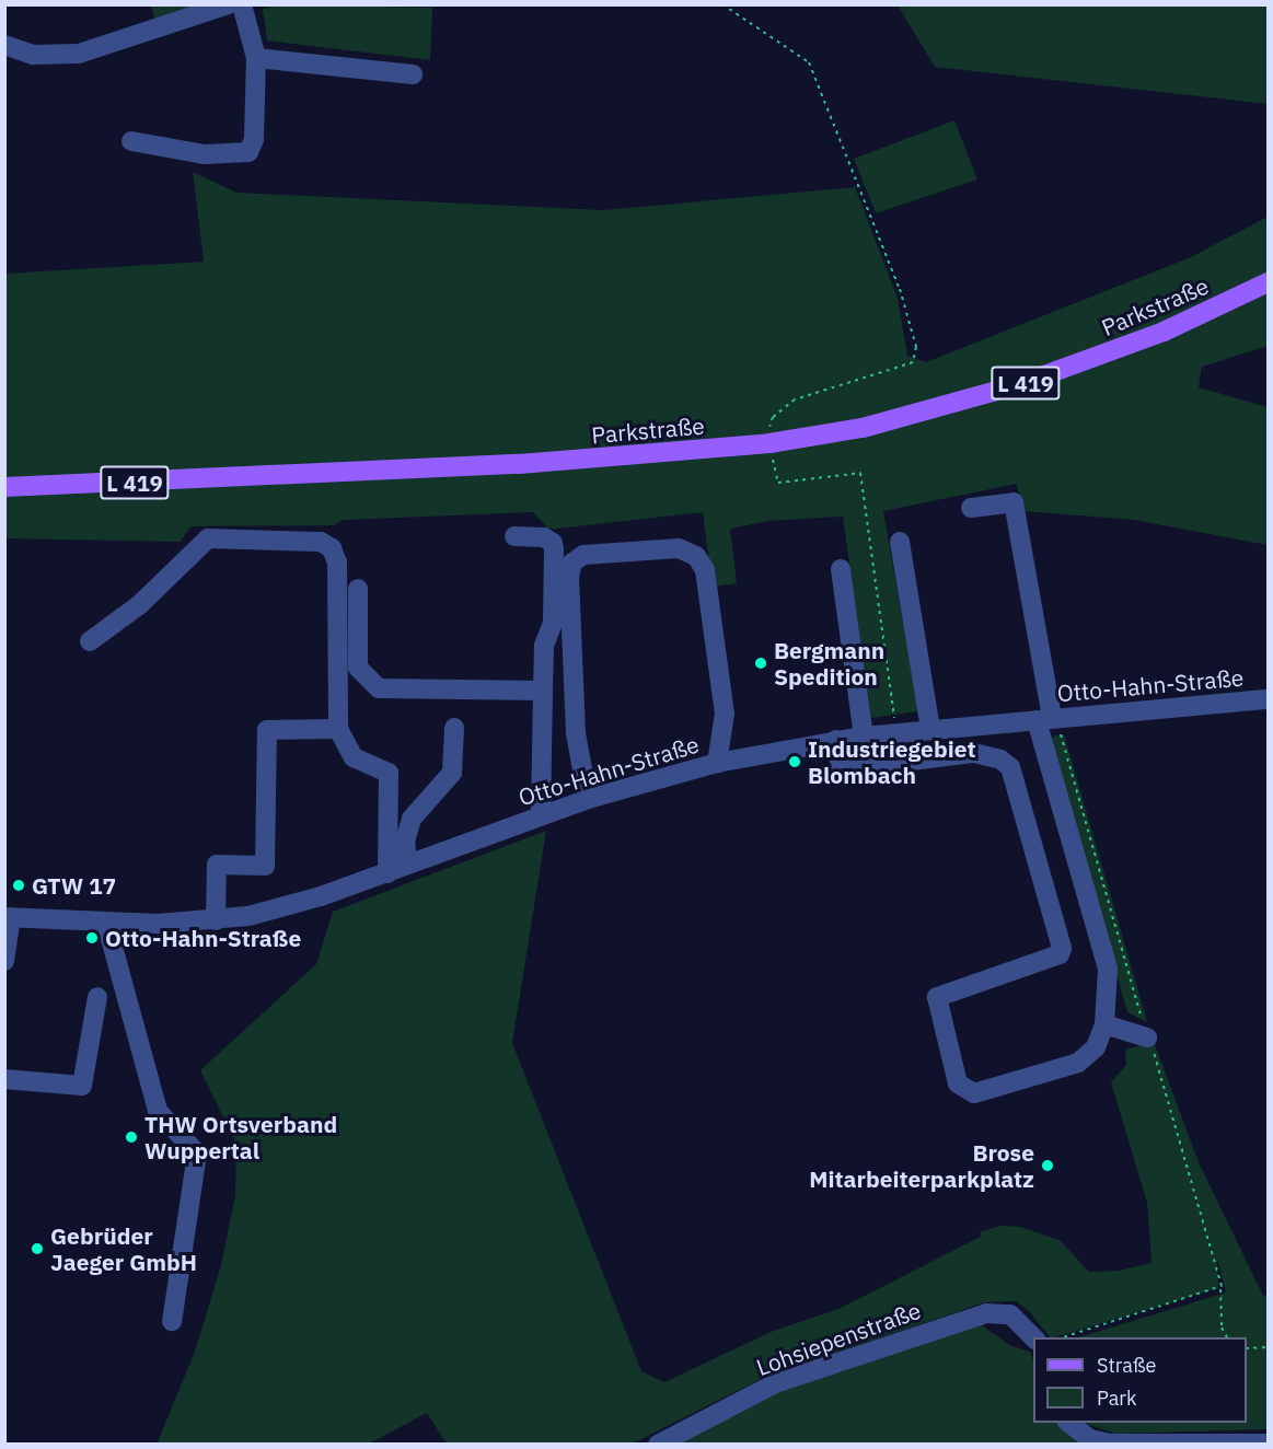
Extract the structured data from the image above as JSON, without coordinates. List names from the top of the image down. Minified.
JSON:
{"streets":{"main road":["Parkstraße","L 419"],"street":["Otto-Hahn-Straße","Lohsiepenstraße"]},"places":["Bergmann Spedition","Industriegebiet Blombach","GTW 17","Otto-Hahn-Straße","THW Ortsverband Wuppertal","Brose Mitarbeiterparkplatz","Gebrüder Jaeger GmbH"],"legend":["Straße","Park"]}
